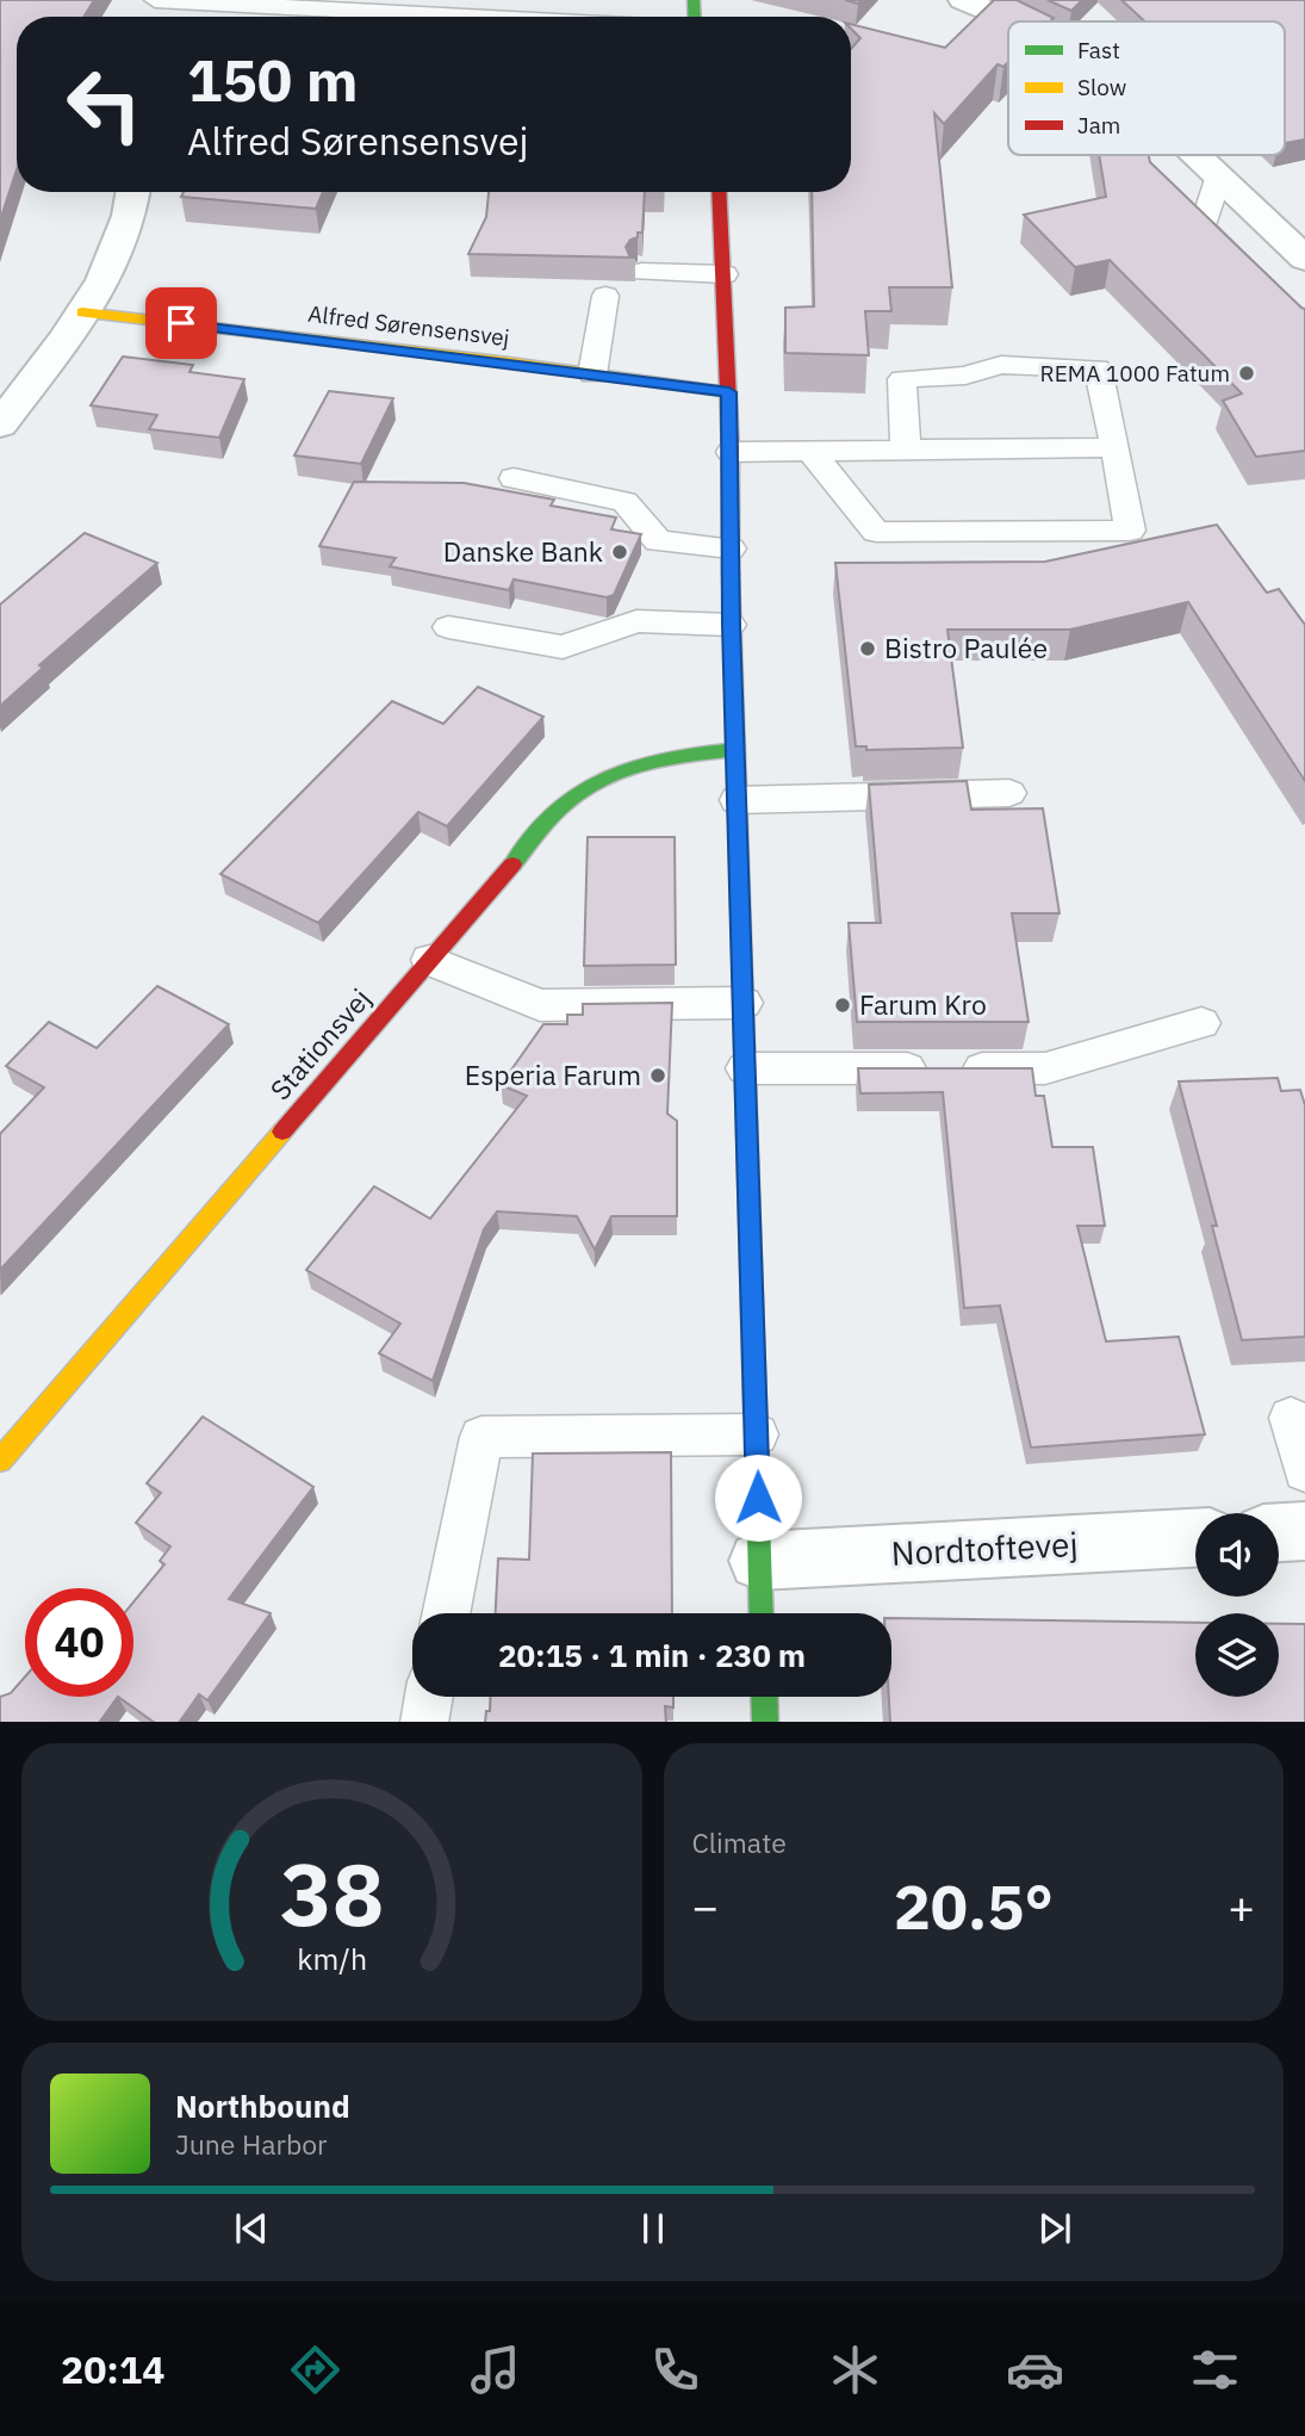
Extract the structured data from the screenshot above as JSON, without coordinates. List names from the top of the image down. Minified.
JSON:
{"streets":{"street":["Alfred Sørensensvej","Stationsvej","Nordtoftevej"]},"places":["REMA 1000 Fatum","Danske Bank","Bistro Paulée","Farum Kro","Esperia Farum"],"legend":["Fast","Slow","Jam"],"page":{"turn":["150 m","Alfred Sørensensvej"],"limit":"40","trip":"20:15 · 1 min · 230 m","tile":"Climate","heat":["−","20.5°","+"],"song":["Northbound","June Harbor"],"tabs":"20:14","gauge":["38","km/h"]}}
